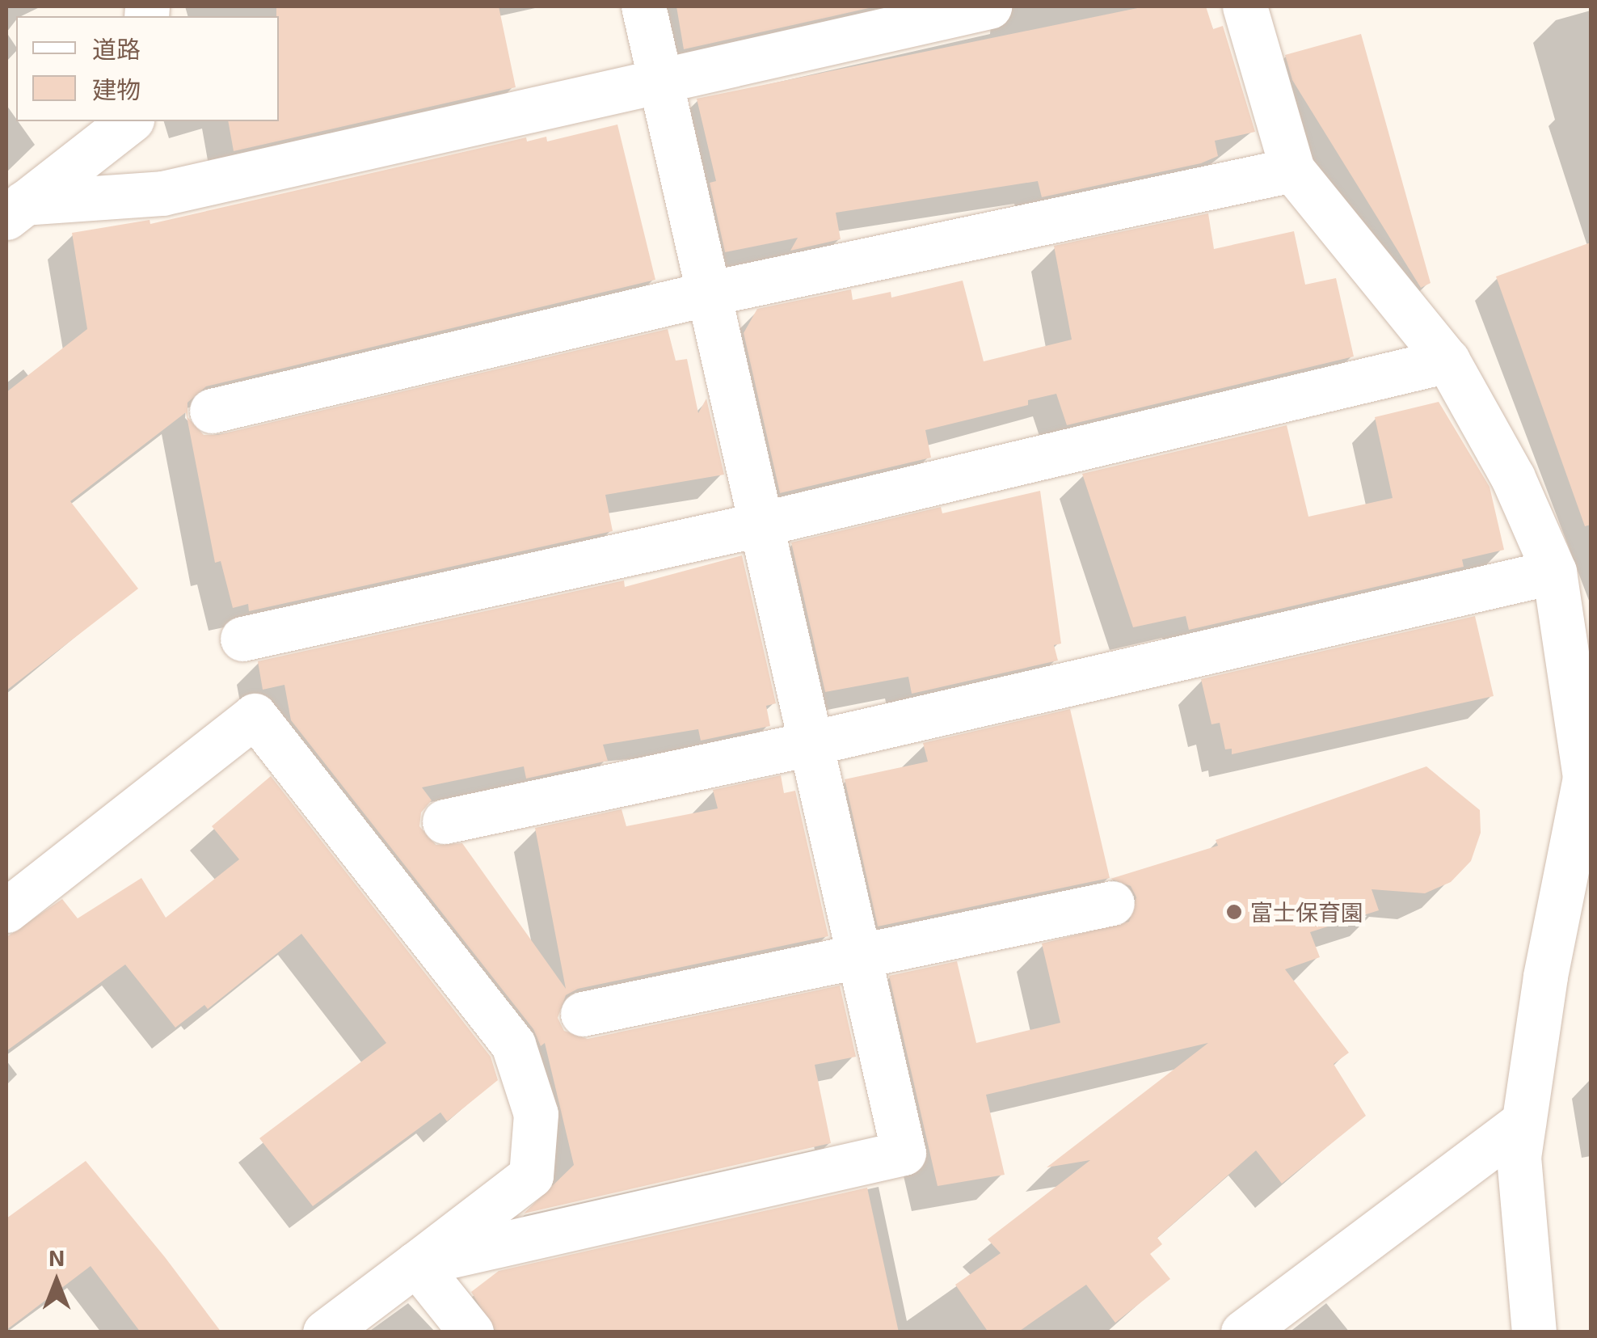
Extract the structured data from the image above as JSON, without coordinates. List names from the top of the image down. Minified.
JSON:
{"places":["富士保育園"],"legend":["道路","建物"],"north":"top"}
